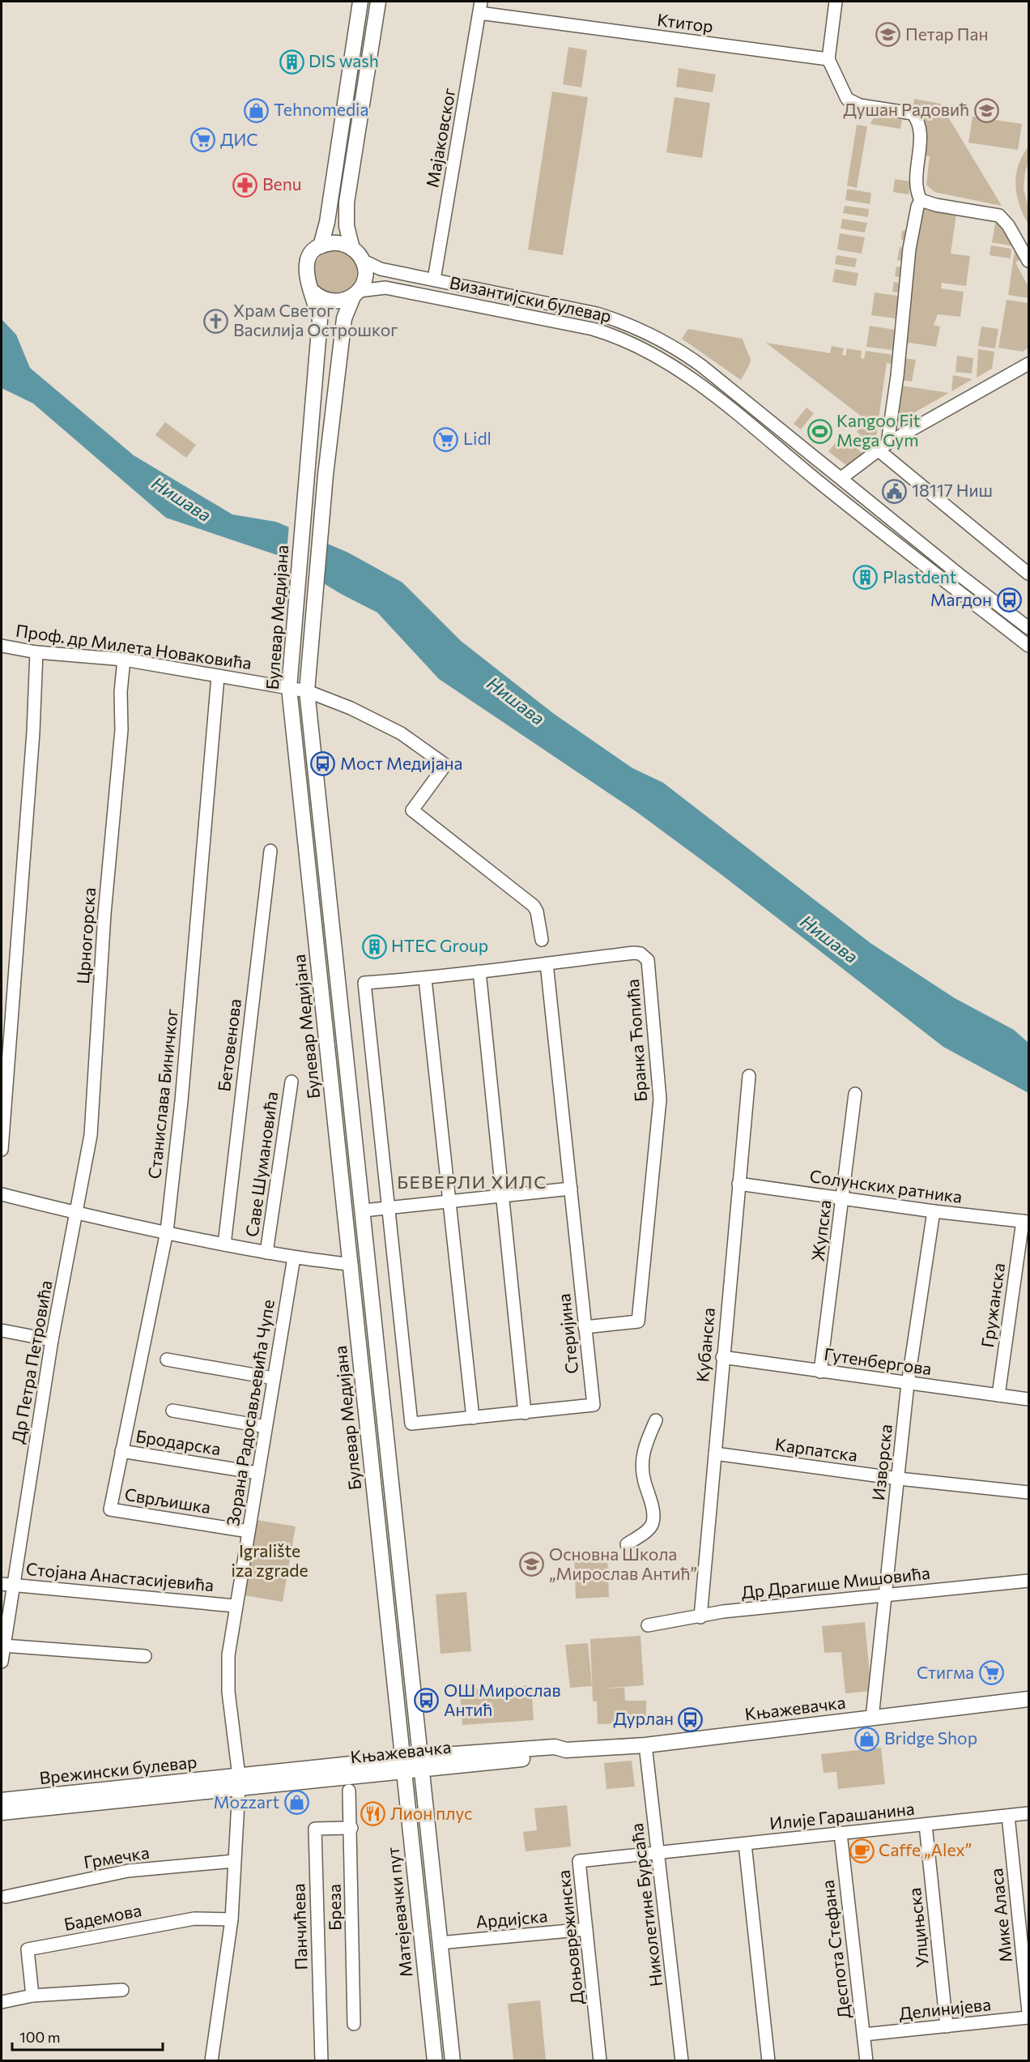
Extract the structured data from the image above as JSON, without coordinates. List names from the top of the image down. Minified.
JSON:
{"streets":{"main road":["Булевар Медијана","Књажевачка","Врежински булевар","Матејевачки пут"],"street":["Ктитор","Мајаковског","Византијски булевар","Проф. др Милета Новаковића","Црногорска","Бранка Ћопића","Бетовенова","Станислава Биничког","Саве Шумановића","Солунских ратника","Жупска","Гружанска","Стеријина","Кубанска","Др Петра Петровића","Гутенбергова","Зорана Радосављевића Чупе","Бродарска","Карпатска","Изворска","Сврљишка","Стојана Анастасијевића","Др Драгише Мишовића","Илије Гарашанина","Грмечка","Николетине Бурсаћа","Бреза","Мике Аласа","Бадемова","Ардијска","Панчићева","Улцињска","Доњоврежинска","Деспота Стефана","Делинијева"]},"crossings":[["Ктитор","Мајаковског"],["Мајаковског","Византијски булевар"],["Византијски булевар","Булевар Медијана"],["Булевар Медијана","Проф. др Милета Новаковића"],["Булевар Медијана","Књажевачка"],["Булевар Медијана","Матејевачки пут"],["Проф. др Милета Новаковића","Црногорска"],["Проф. др Милета Новаковића","Станислава Биничког"],["Црногорска","Др Петра Петровића"],["Бранка Ћопића","Стеријина"],["Станислава Биничког","Бродарска"],["Станислава Биничког","Сврљишка"],["Солунских ратника","Жупска"],["Солунских ратника","Гружанска"],["Солунских ратника","Кубанска"],["Солунских ратника","Изворска"],["Жупска","Гутенбергова"],["Гружанска","Гутенбергова"],["Кубанска","Гутенбергова"],["Кубанска","Карпатска"],["Кубанска","Др Драгише Мишовића"],["Др Петра Петровића","Стојана Анастасијевића"],["Гутенбергова","Изворска"],["Зорана Радосављевића Чупе","Бродарска"],["Зорана Радосављевића Чупе","Сврљишка"],["Зорана Радосављевића Чупе","Стојана Анастасијевића"],["Зорана Радосављевића Чупе","Књажевачка"],["Зорана Радосављевића Чупе","Врежински булевар"],["Зорана Радосављевића Чупе","Грмечка"],["Зорана Радосављевића Чупе","Бадемова"],["Карпатска","Изворска"],["Изворска","Др Драгише Мишовића"],["Изворска","Књажевачка"],["Књажевачка","Врежински булевар"],["Књажевачка","Николетине Бурсаћа"],["Књажевачка","Матејевачки пут"],["Илије Гарашанина","Николетине Бурсаћа"],["Илије Гарашанина","Мике Аласа"],["Илије Гарашанина","Улцињска"],["Илије Гарашанина","Доњоврежинска"],["Илије Гарашанина","Деспота Стефана"],["Николетине Бурсаћа","Доњоврежинска"],["Бреза","Панчићева"],["Ардијска","Доњоврежинска"],["Улцињска","Делинијева"],["Деспота Стефана","Делинијева"]],"districts":["БЕВЕРЛИ ХИЛС"],"water":["Нишава"],"parks":["Igralište iza zgrade"],"places":{"school or university":["Петар Пан","Душан Радовић","Основна Школа „Мирослав Антић”"],"building":["DIS wash","Plastdent","HTEC Group"],"shop":["Tehnomedia","Bridge Shop","Mozzart"],"supermarket":["ДИС","Lidl","Стигма"],"pharmacy":["Benu"],"church":["Храм Светог Василија Острошког"],"sports":["Kangoo Fit Mega Gym"],"public building":["18117 Ниш"],"bus stop":["Магдон","Мост Медијана","ОШ Мирослав Антић","Дурлан"],"restaurant":["Лион плус"],"cafe":["Caffe „Alex”"]},"scale_bar":"100 m"}
